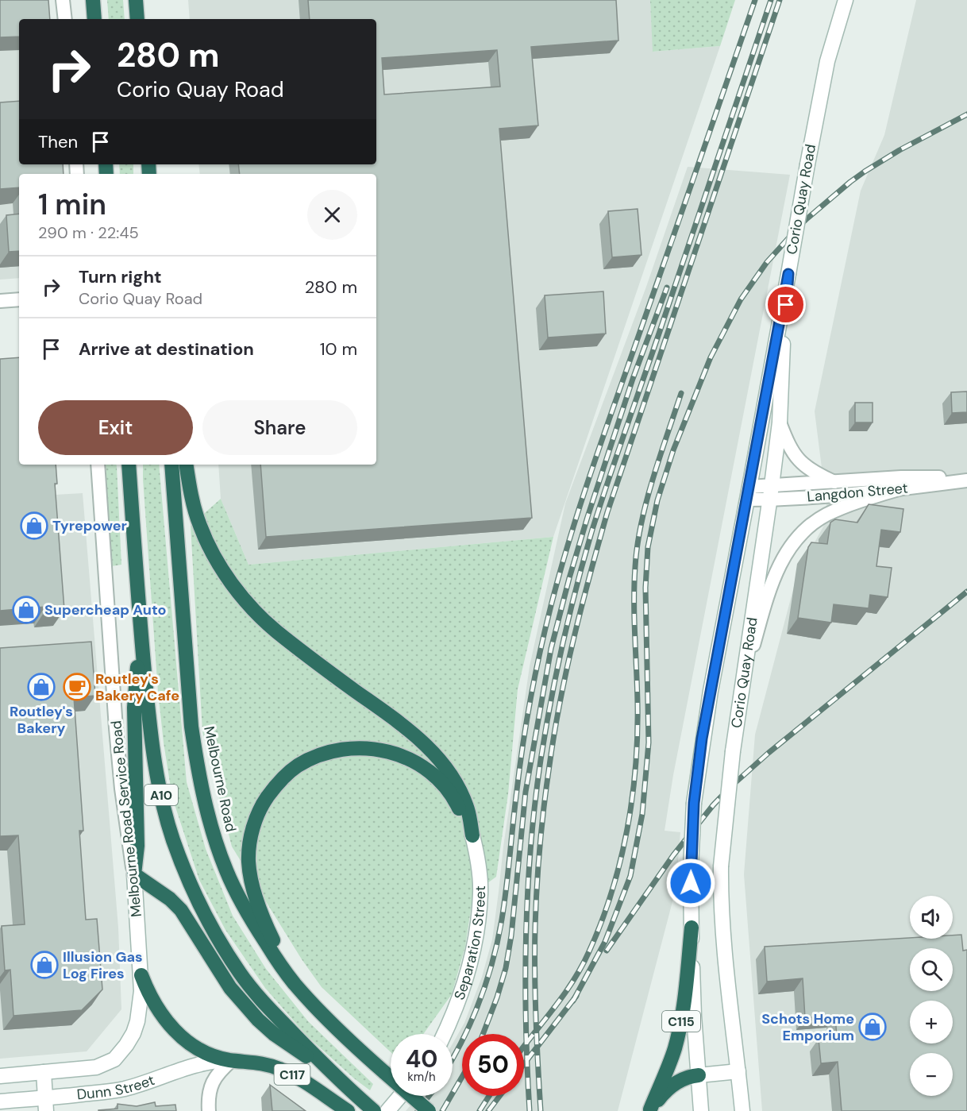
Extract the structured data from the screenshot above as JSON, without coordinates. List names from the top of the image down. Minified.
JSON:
{"streets":{"highway":["Melbourne Road","A10","C115","C117"],"main road":["Corio Quay Road","Melbourne Road Service Road","Separation Street","Dunn Street"],"street":["Langdon Street"]},"crossings":[["Corio Quay Road","Langdon Street"],["Corio Quay Road","C115"],["Melbourne Road Service Road","Dunn Street"],["C117","Dunn Street"]],"places":{"shop":["Tyrepower","Supercheap Auto","Routley's Bakery","Illusion Gas Log Fires","Schots Home Emporium"],"cafe":["Routley's Bakery Cafe"]},"page":{"turn":["280 m","Corio Quay Road"],"then":"Then","heading":["1 min","290 m · 22:45"],"list":[{"name":"Turn right","note":"Corio Quay Road","value":"280 m"},{"name":"Arrive at destination","value":"10 m"}],"buttons":["Exit","Share"],"map_buttons":["+","−"],"speed":"40 km/h","limit":"50"}}
